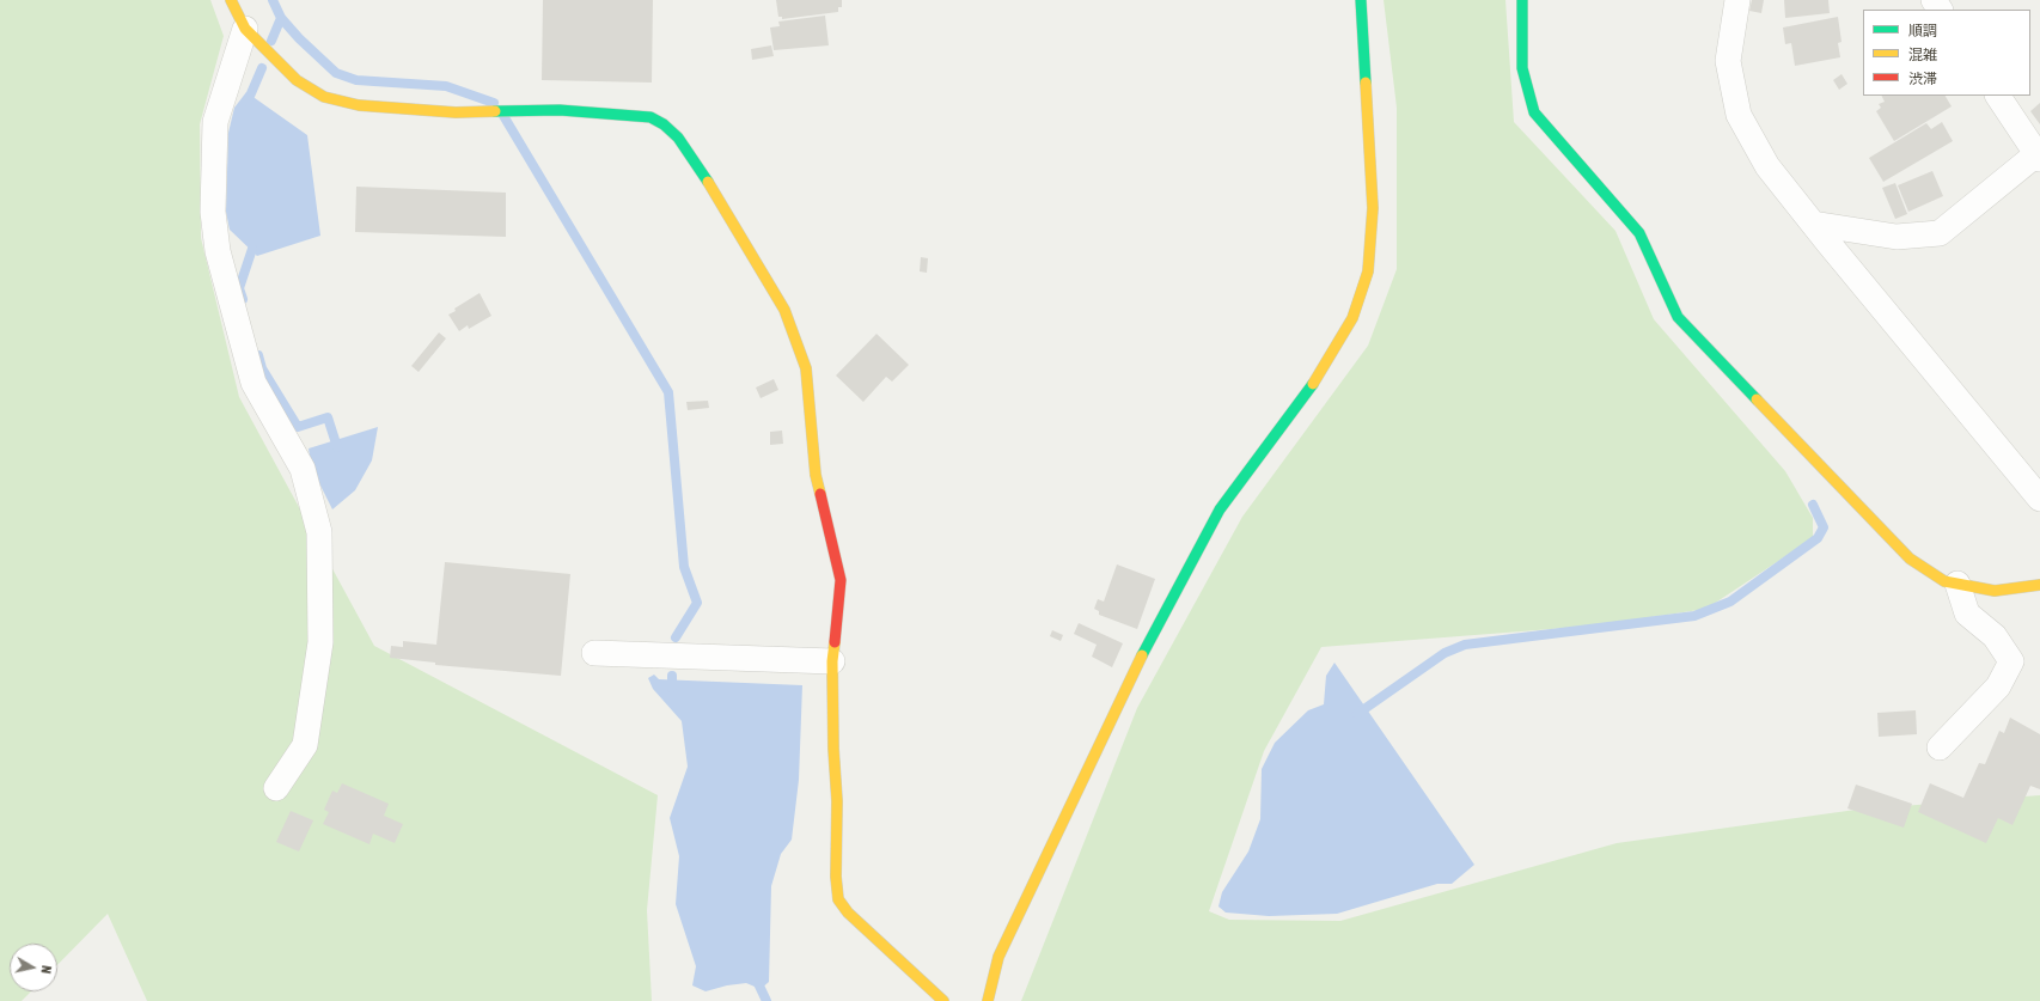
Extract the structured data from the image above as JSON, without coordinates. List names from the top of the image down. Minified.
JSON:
{"legend":["順調","混雑","渋滞"],"north":"right"}
